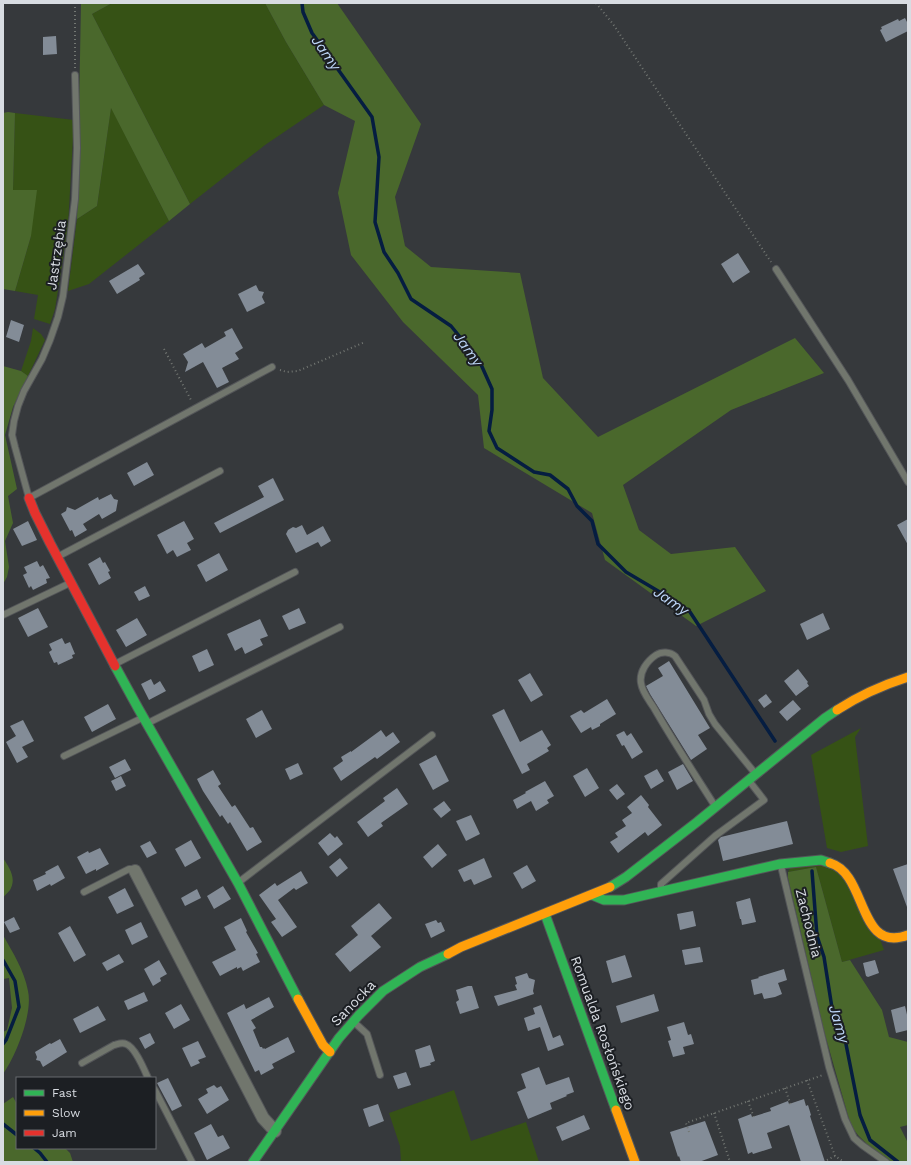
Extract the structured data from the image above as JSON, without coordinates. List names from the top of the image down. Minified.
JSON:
{"streets":{"street":["Sanocka","Romualda Rosłońskiego"],"lane":["Jastrzębia","Zachodnia"]},"crossings":[["Sanocka","Romualda Rosłońskiego"]],"water":["Jamy"],"legend":["Fast","Slow","Jam"]}
